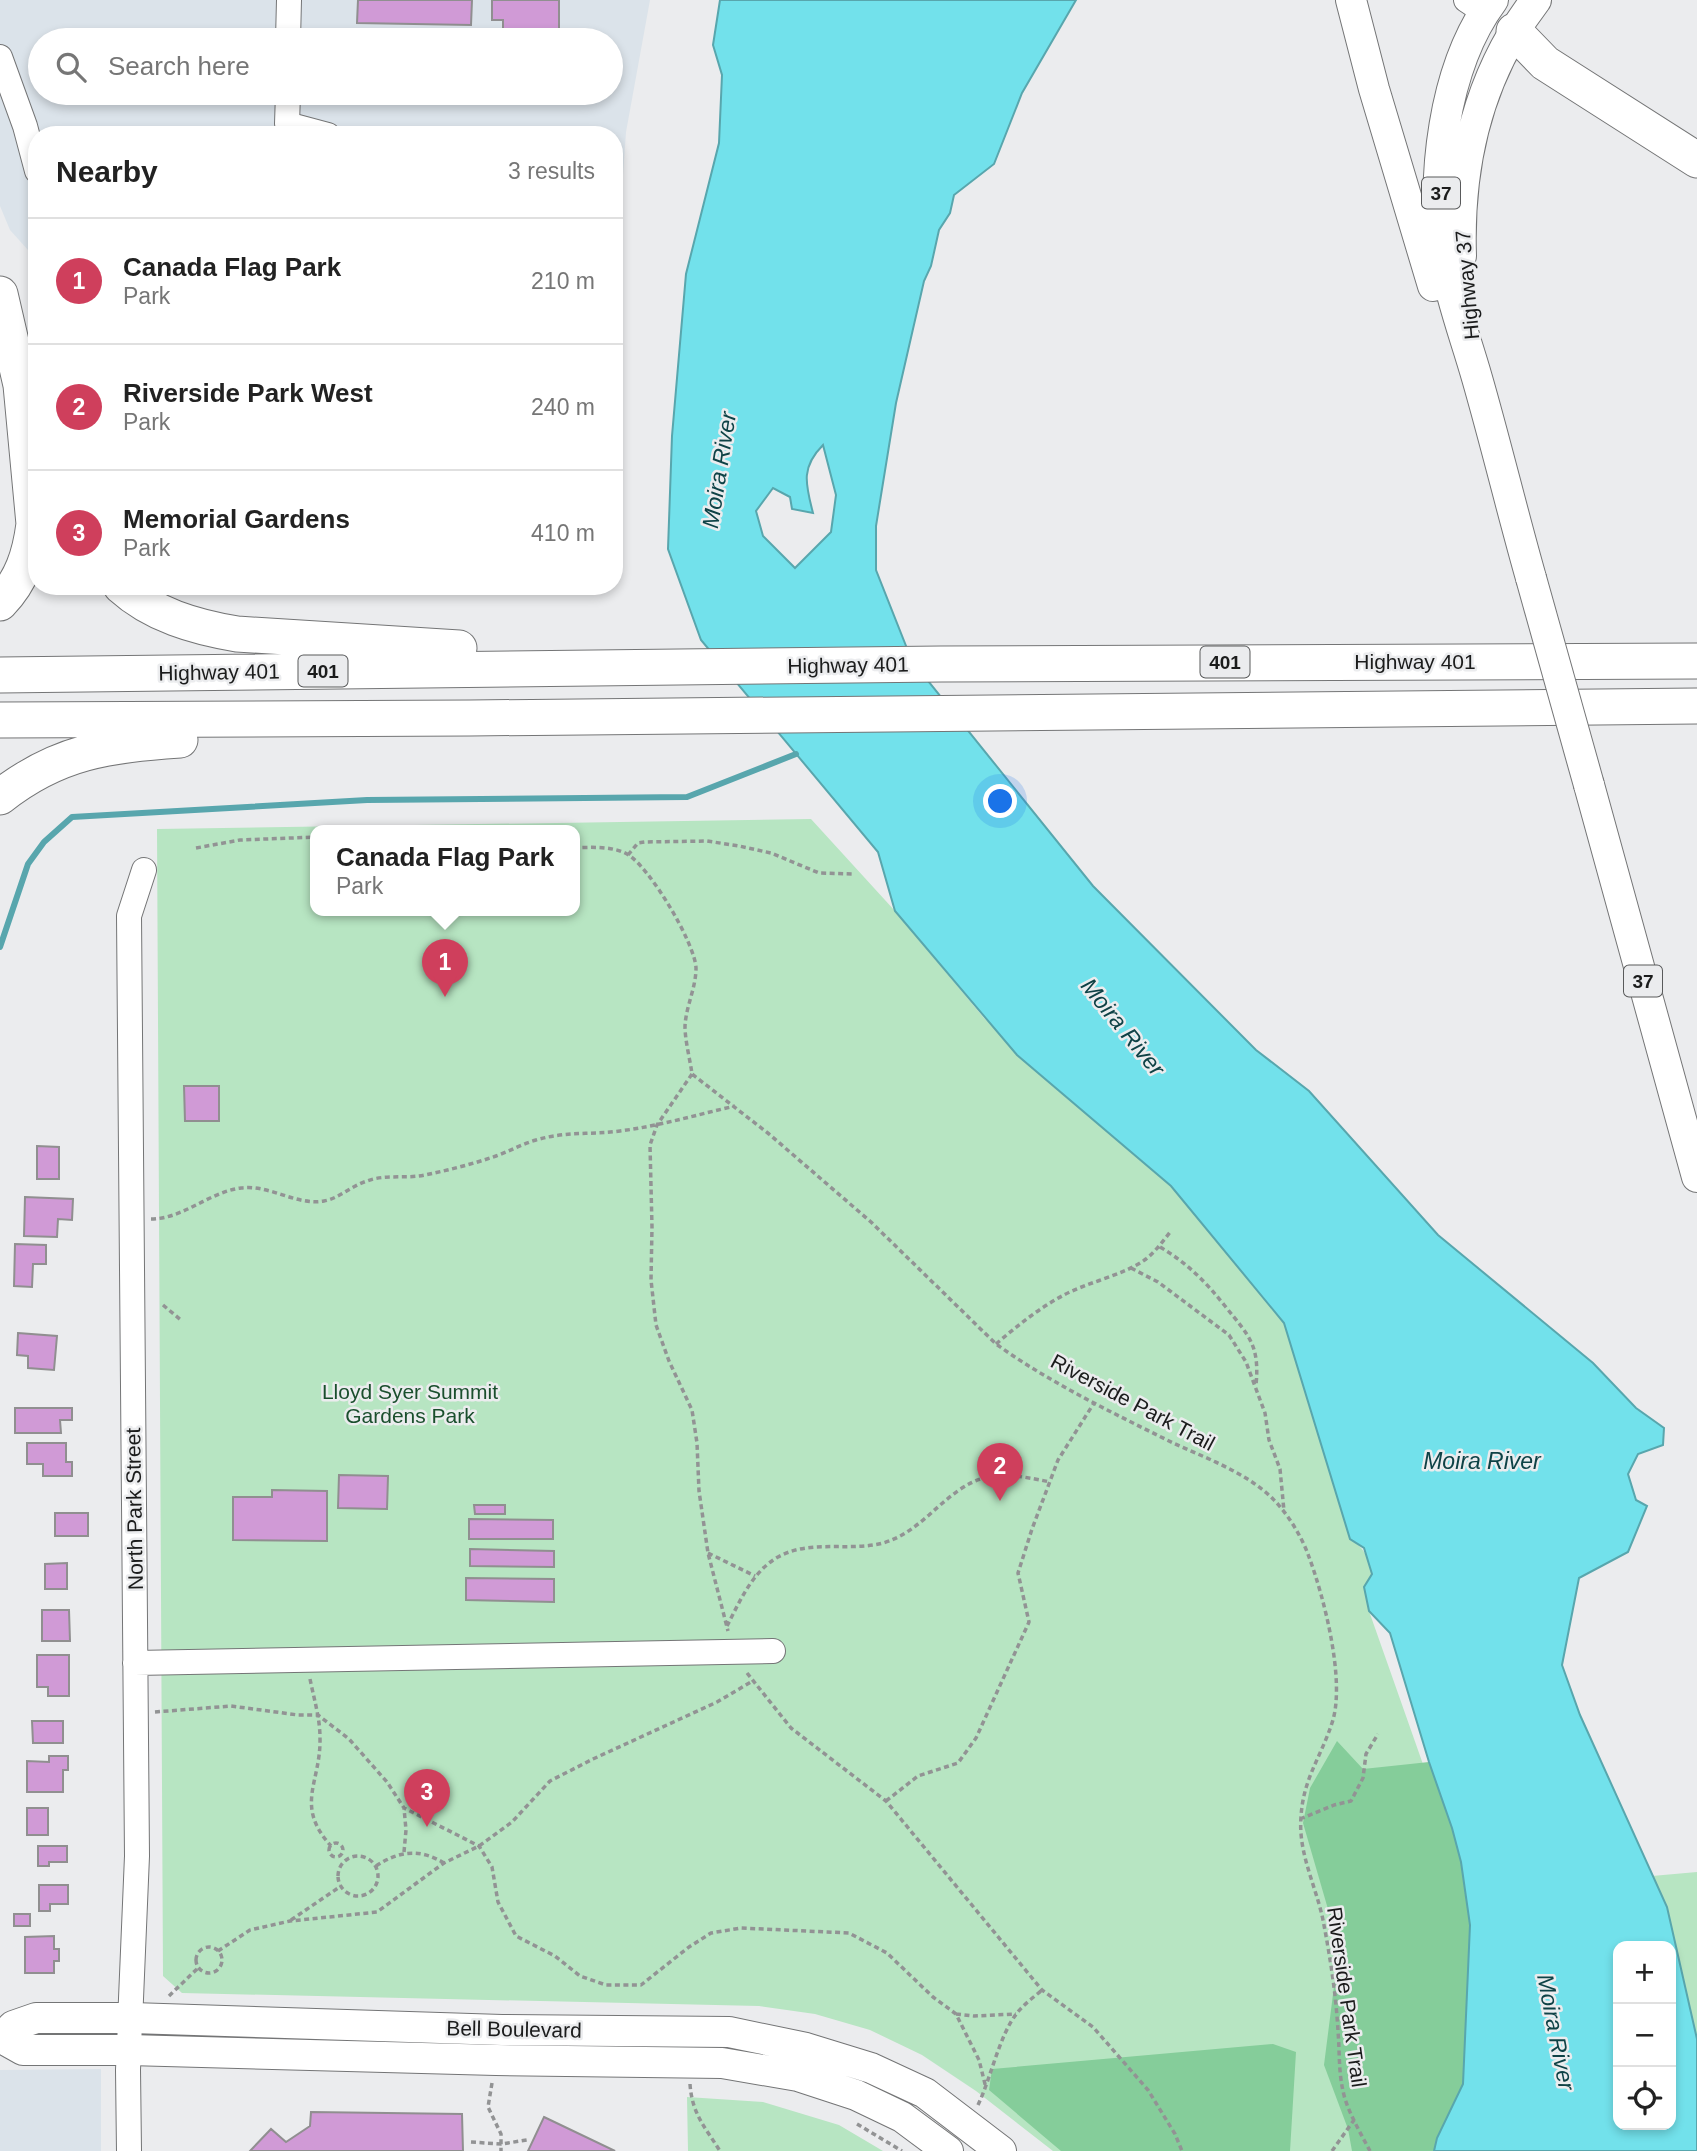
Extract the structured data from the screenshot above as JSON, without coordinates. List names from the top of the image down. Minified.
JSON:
{"streets":{"highway":["Highway 401","401"],"main road":["37","Highway 37","Bell Boulevard"],"street":["North Park Street"],"path":["Riverside Park Trail"]},"crossings":[["North Park Street","Bell Boulevard"]],"water":["Moira River"],"parks":["Lloyd Syer Summit Gardens Park"],"page":{"search":"Search here","heading":["Nearby","3 results"],"list":[{"mark":"1","name":"Canada Flag Park","note":"Park","value":"210 m"},{"mark":"2","name":"Riverside Park West","note":"Park","value":"240 m"},{"mark":"3","name":"Memorial Gardens","note":"Park","value":"410 m"}],"popup":["Canada Flag Park","Park"],"pins":["1","2","3"],"map_buttons":["+","−"]}}
